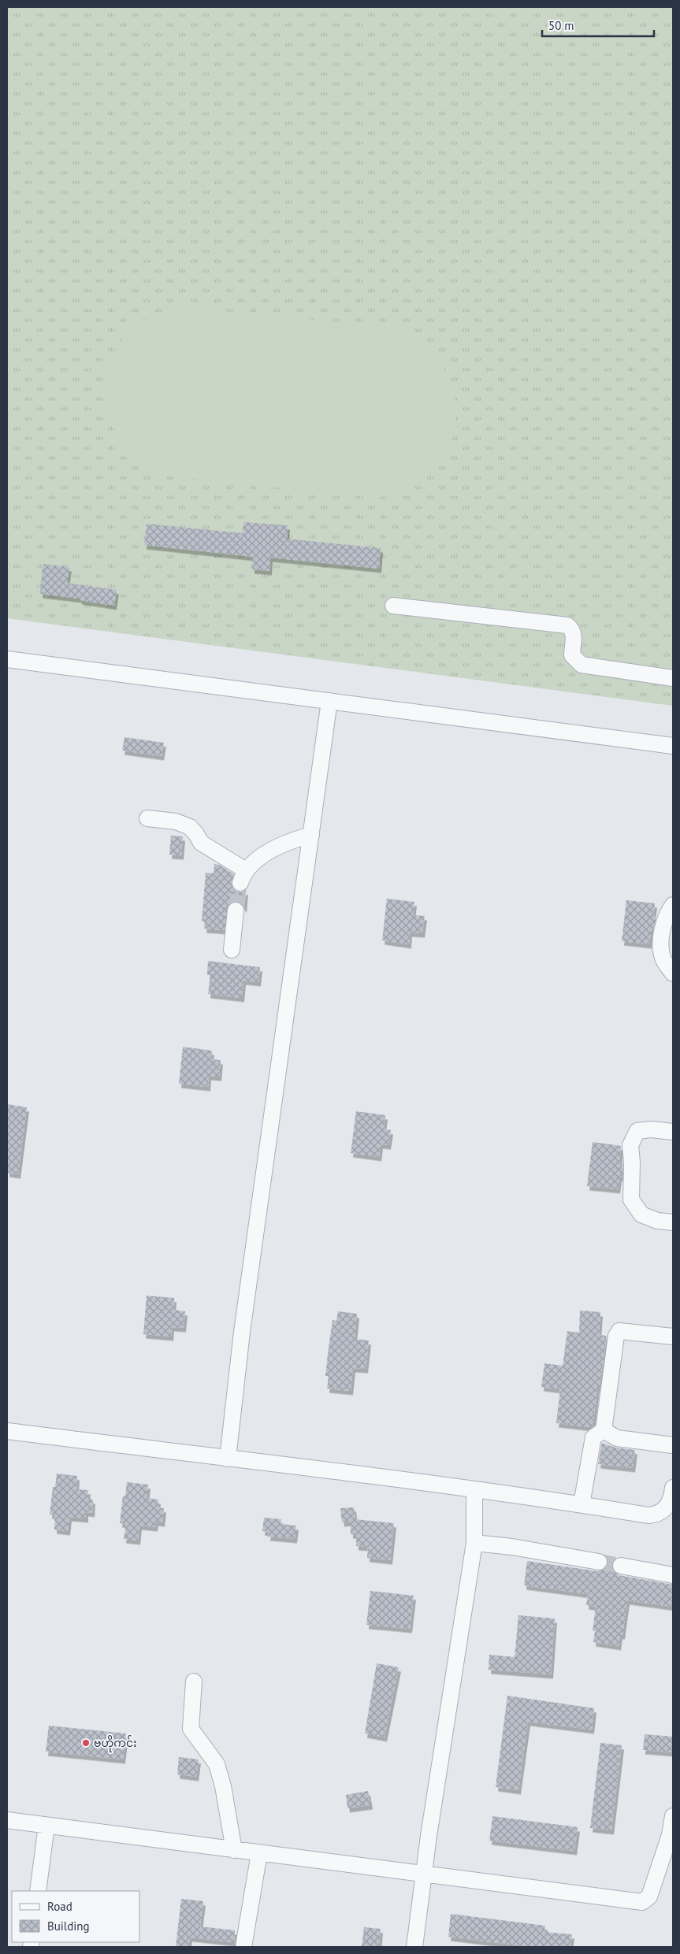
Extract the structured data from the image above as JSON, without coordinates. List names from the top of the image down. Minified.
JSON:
{"places":["ဗဟိုကင်း"],"legend":["Road","Building"],"scale_bar":"50 m"}
